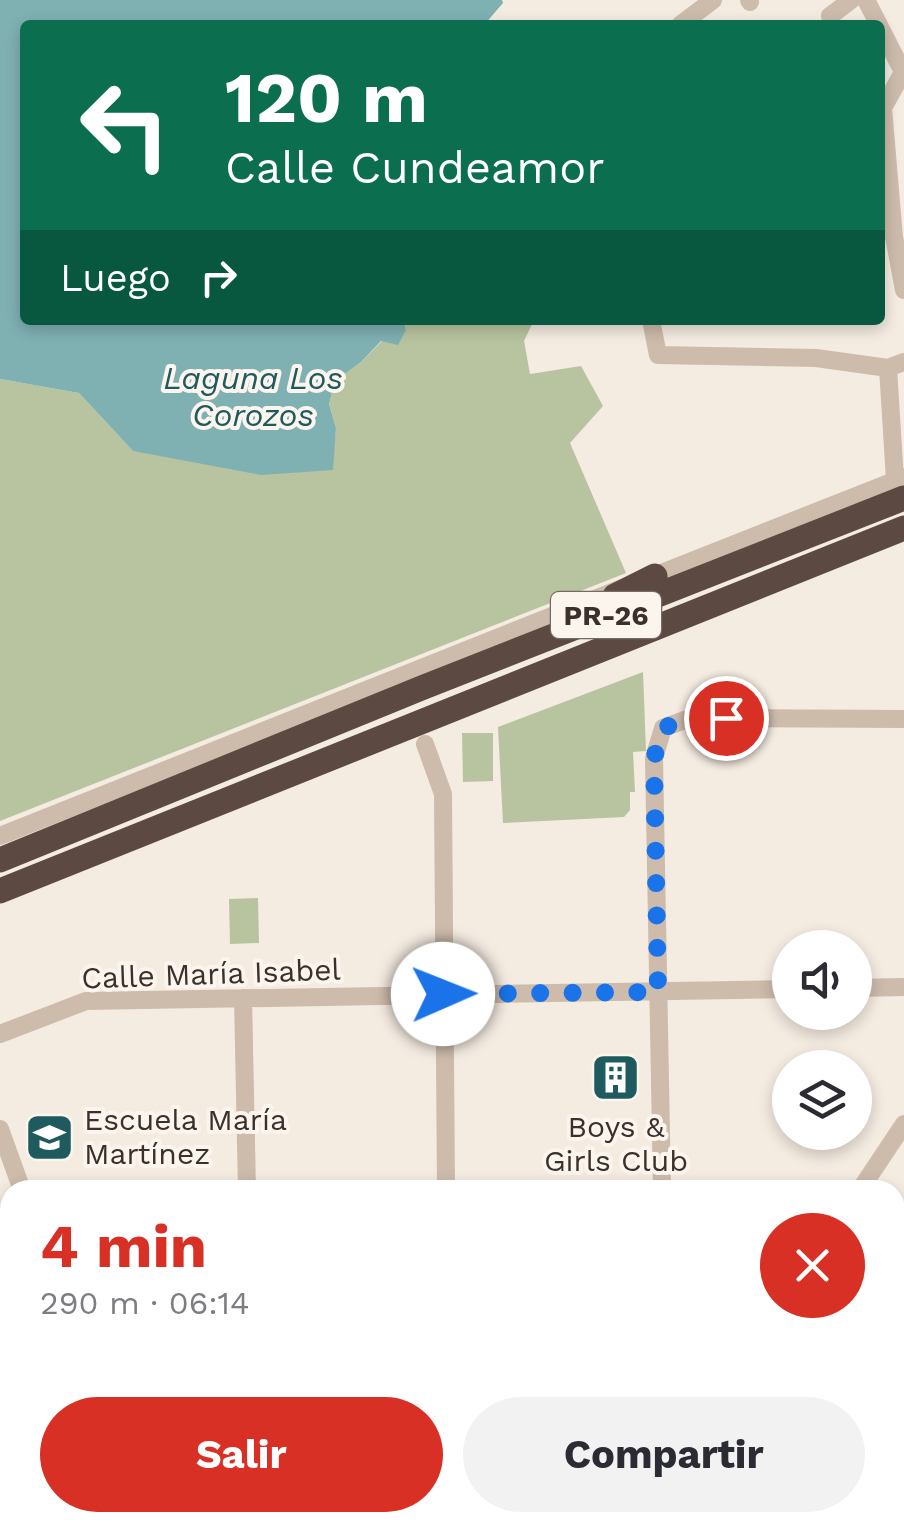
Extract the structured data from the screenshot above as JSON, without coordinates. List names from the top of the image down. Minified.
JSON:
{"streets":{"highway":["PR-26"],"street":["Calle María Isabel"]},"water":["Laguna Los Corozos"],"places":{"building":["Boys & Girls Club"],"school or university":["Escuela María Martínez"]},"page":{"turn":["120 m","Calle Cundeamor"],"then":"Luego","heading":["4 min","290 m · 06:14"],"buttons":["Salir","Compartir"]}}
